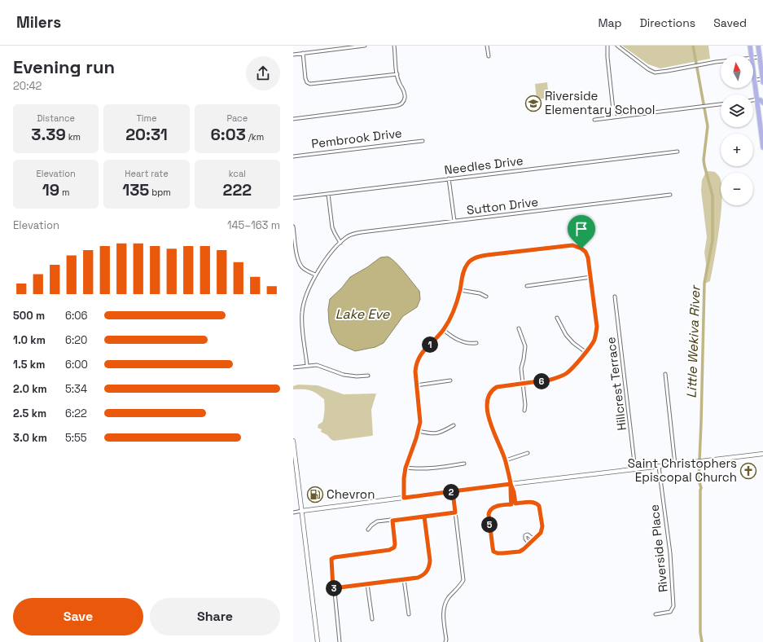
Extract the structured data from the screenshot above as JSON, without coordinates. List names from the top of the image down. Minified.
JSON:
{"streets":{"street":["Pembrook Drive","Needles Drive","Sutton Drive","Hillcrest Terrace","Riverside Place"]},"water":["Lake Eve","Little Wekiva River"],"places":{"school or university":["Riverside Elementary School"],"church":["Saint Christophers Episcopal Church"],"fuel station":["Chevron"]},"north":"top","page":{"header":"Milers","nav":["Map","Directions","Saved"],"heading":["Evening run","20:42"],"map_buttons":["+","−"],"stats":[["Distance","3.39 km"],["Time","20:31"],["Pace","6:03 /km"],["Elevation","19 m"],["Heart rate","135 bpm"],["kcal","222"]],"chart":["Elevation","145–163 m"],"list":[{"name":"500 m","note":"6:06"},{"name":"1.0 km","note":"6:20"},{"name":"1.5 km","note":"6:00"},{"name":"2.0 km","note":"5:34"},{"name":"2.5 km","note":"6:22"},{"name":"3.0 km","note":"5:55"}],"pins":["1","6","2","5","3"],"buttons":["Save","Share"]}}
